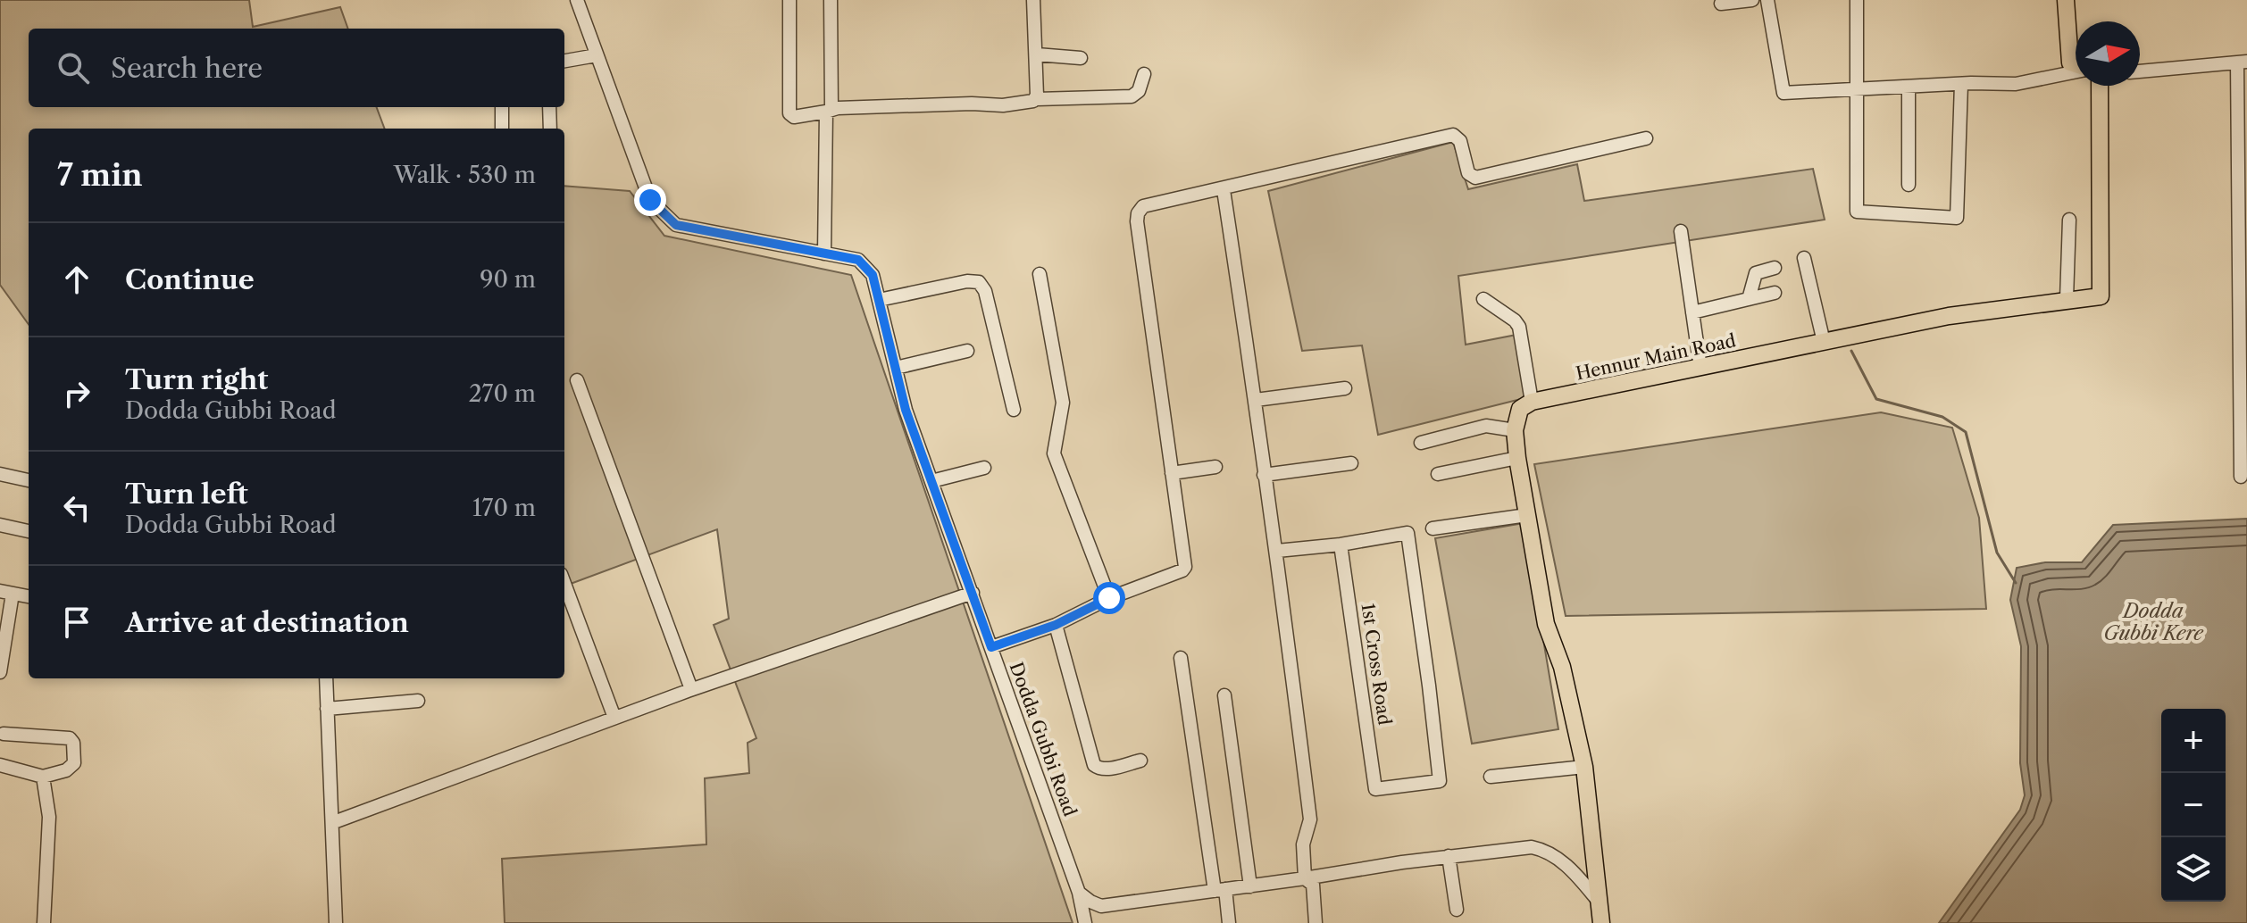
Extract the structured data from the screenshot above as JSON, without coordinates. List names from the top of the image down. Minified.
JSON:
{"streets":{"main road":["Hennur Main Road"],"street":["1st Cross Road","Dodda Gubbi Road"]},"water":["Dodda Gubbi Kere"],"north":"right","page":{"search":"Search here","heading":["7 min","Walk · 530 m"],"list":[["Continue","90 m"],["Turn right","Dodda Gubbi Road","270 m"],["Turn left","Dodda Gubbi Road","170 m"],"Arrive at destination"],"map_buttons":["+","−"]}}
